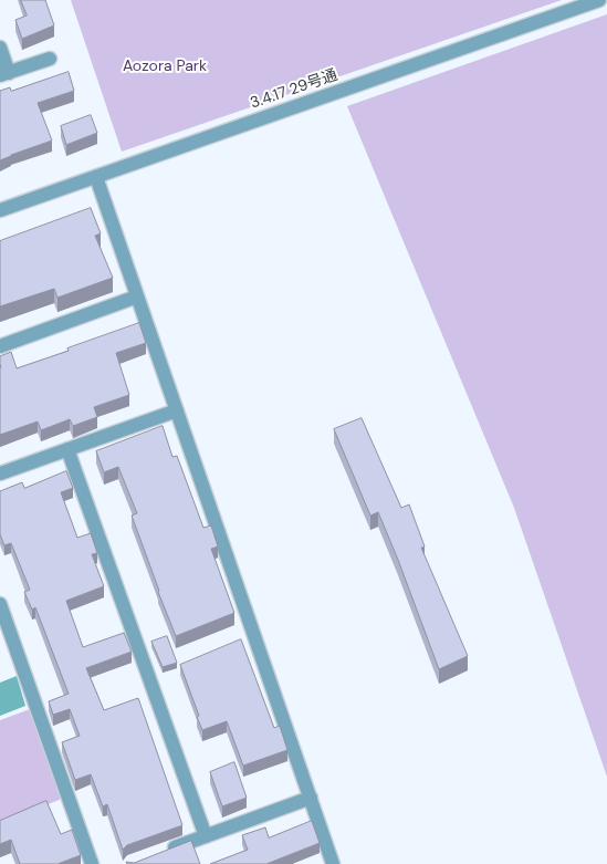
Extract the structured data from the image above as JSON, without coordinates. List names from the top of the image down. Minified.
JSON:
{"streets":{"street":["3.4.17 29号通"]},"parks":["Aozora Park"]}
